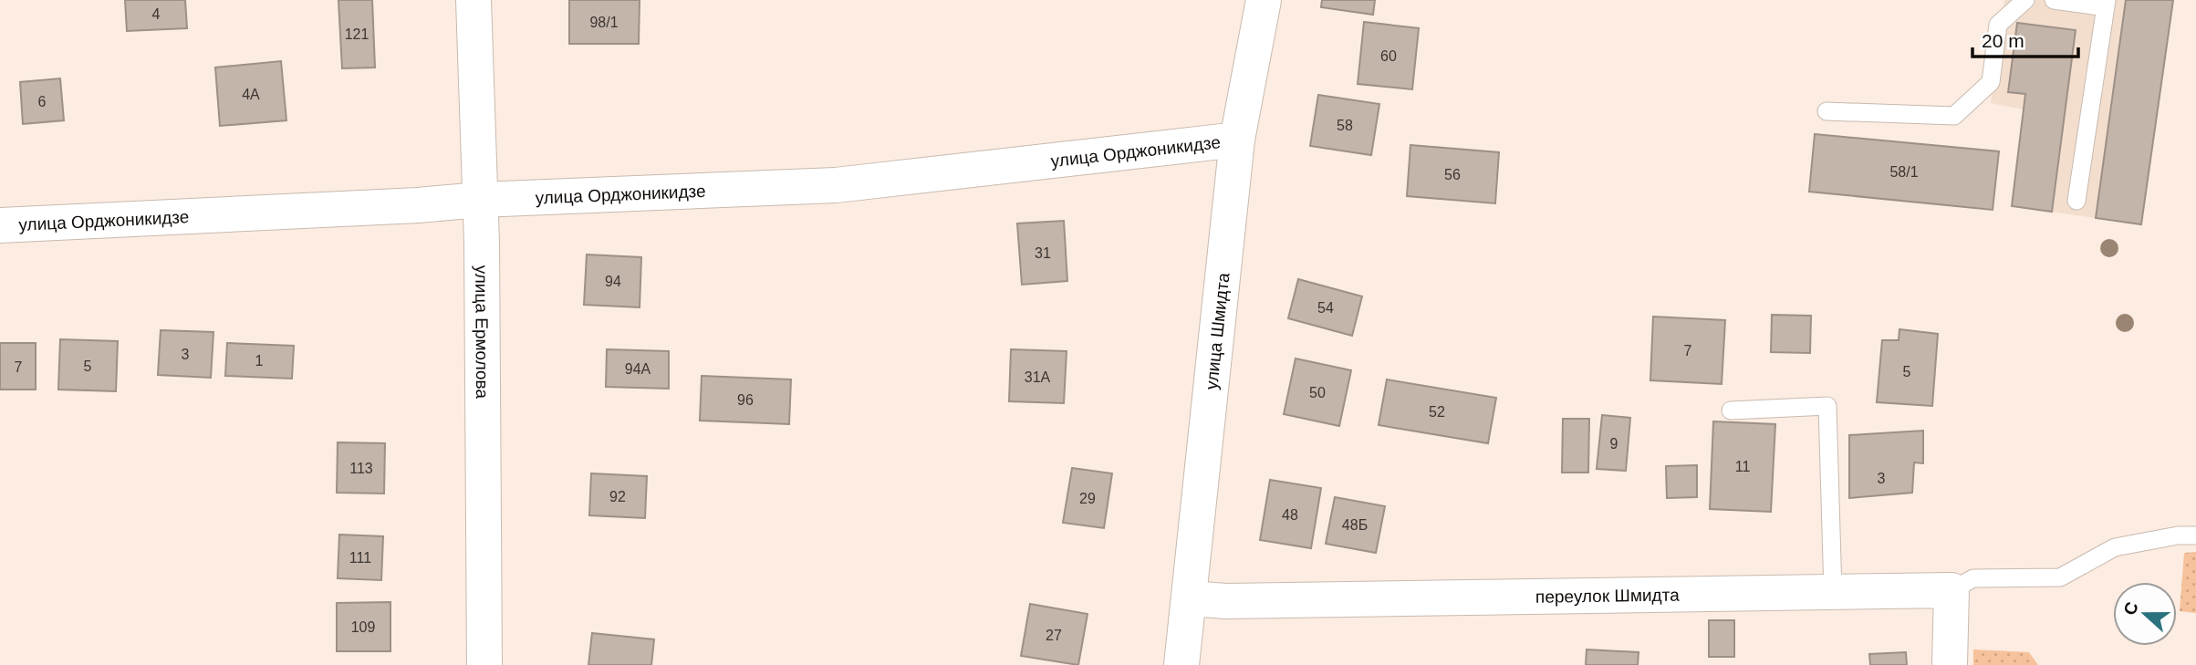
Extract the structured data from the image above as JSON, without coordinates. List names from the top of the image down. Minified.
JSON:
{"streets":{"street":["улица Орджоникидзе","улица Ермолова","улица Шмидта","переулок Шмидта"]},"crossings":[["улица Орджоникидзе","улица Ермолова"],["улица Орджоникидзе","улица Шмидта"],["улица Шмидта","переулок Шмидта"]],"house_numbers":["4","98/1","121","60","4А","6","58","58/1","56","31","94","54","7","3","1","5","7","94А","5","31А","50","96","52","9","11","113","3","92","29","48","48Б","111","109","27"],"scale_bar":"20 m","north":"left"}
